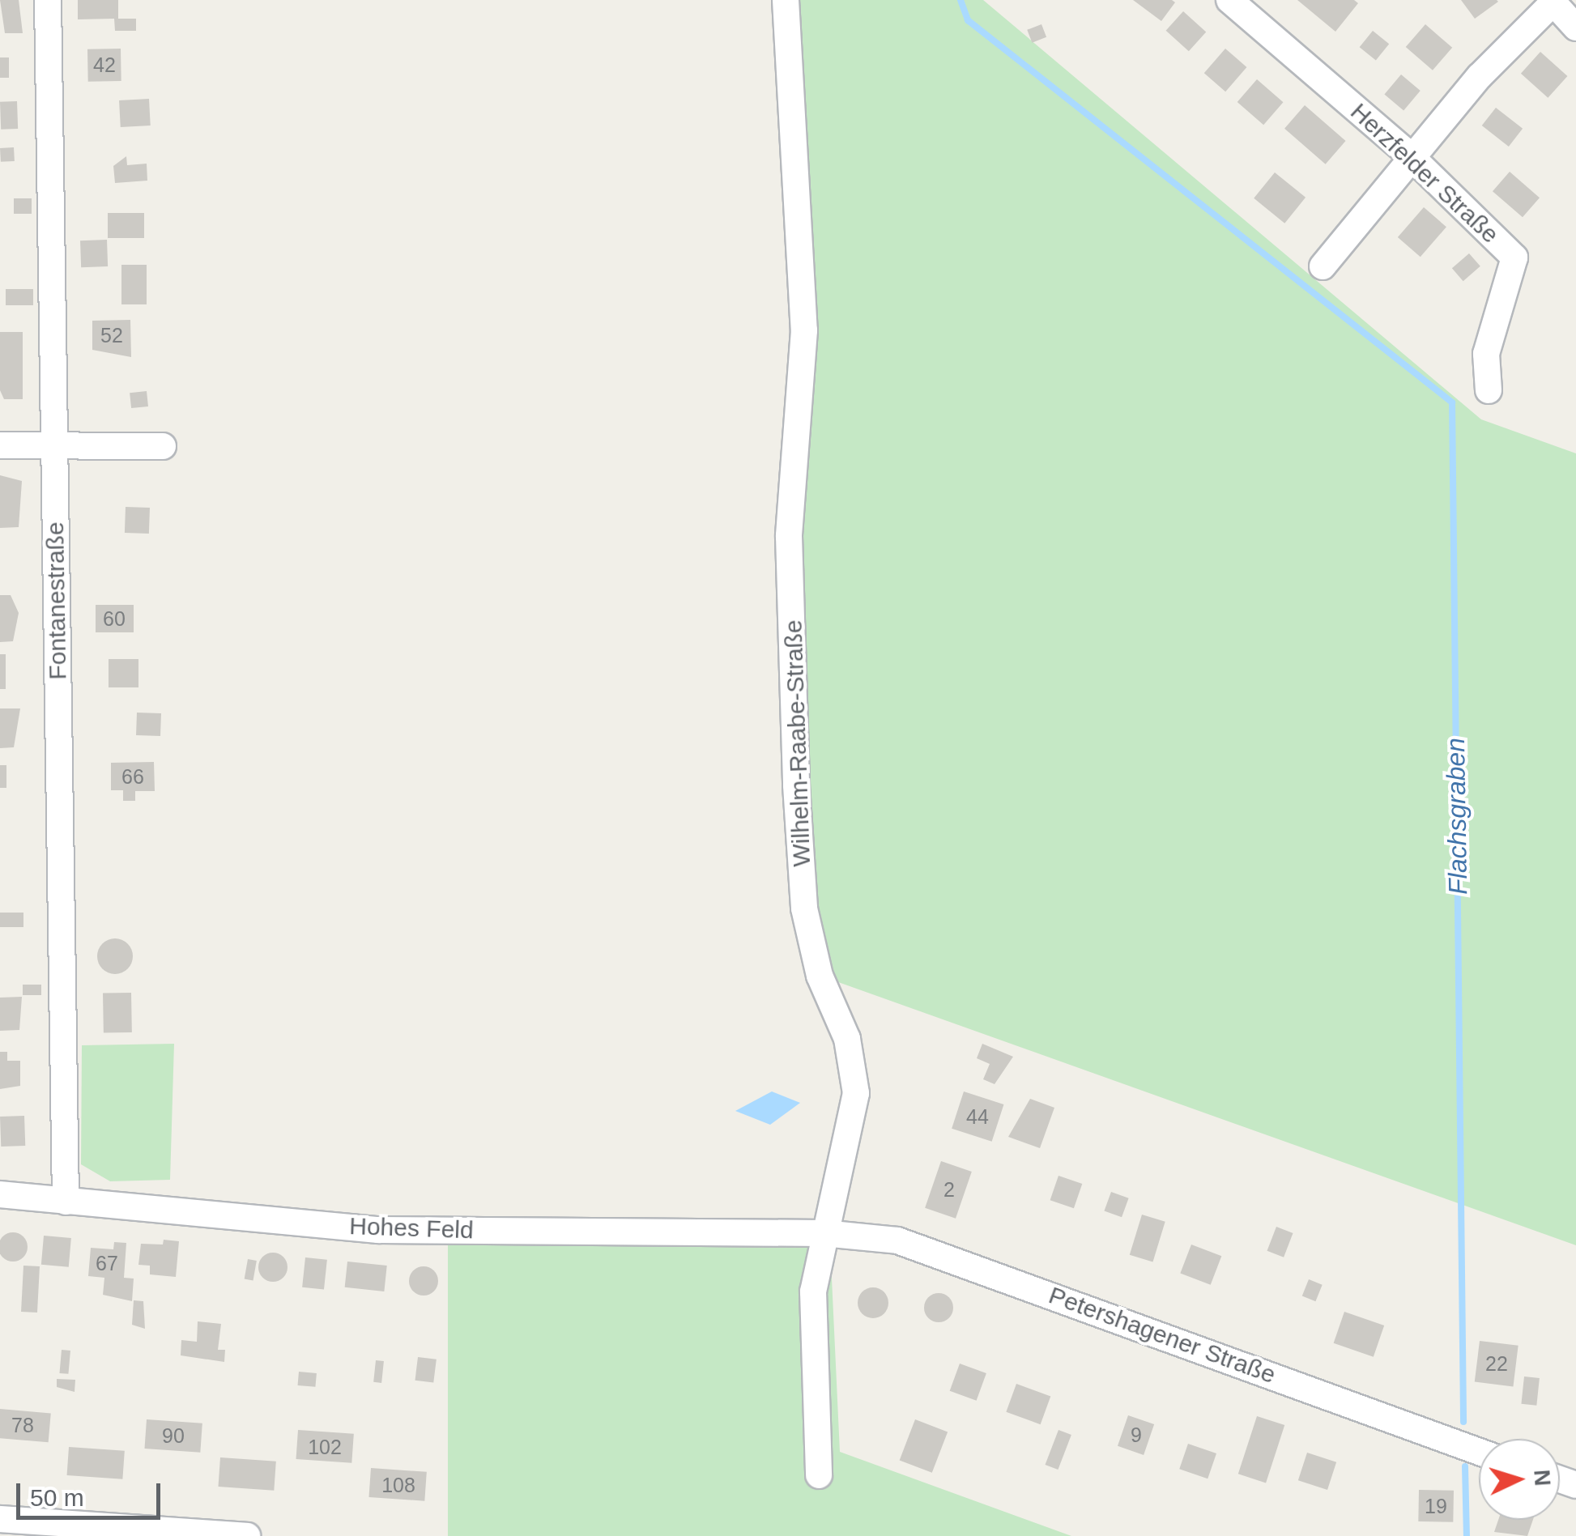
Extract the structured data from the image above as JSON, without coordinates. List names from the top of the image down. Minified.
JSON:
{"streets":{"street":["Herzfelder Straße","Fontanestraße","Wilhelm-Raabe-Straße","Hohes Feld","Petershagener Straße"]},"crossings":[["Fontanestraße","Hohes Feld"],["Wilhelm-Raabe-Straße","Hohes Feld"],["Wilhelm-Raabe-Straße","Petershagener Straße"],["Hohes Feld","Petershagener Straße"]],"water":["Flachsgraben"],"house_numbers":["42","52","60","66","44","2","67","22","78","9","90","102","108","19"],"scale_bar":"50 m","north":"right"}
